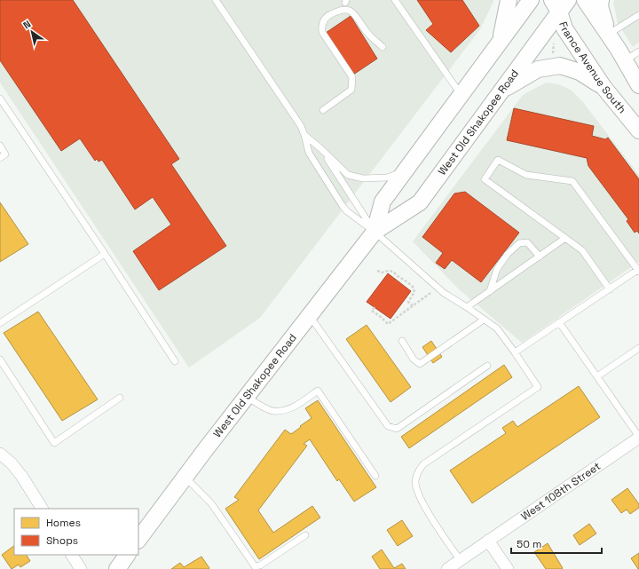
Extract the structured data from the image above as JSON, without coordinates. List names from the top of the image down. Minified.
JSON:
{"streets":{"main road":["France Avenue South","West Old Shakopee Road"],"street":["West 108th Street"]},"crossings":[["France Avenue South","West Old Shakopee Road"]],"legend":["Homes","Shops"],"scale_bar":"50 m","north":"top left"}
